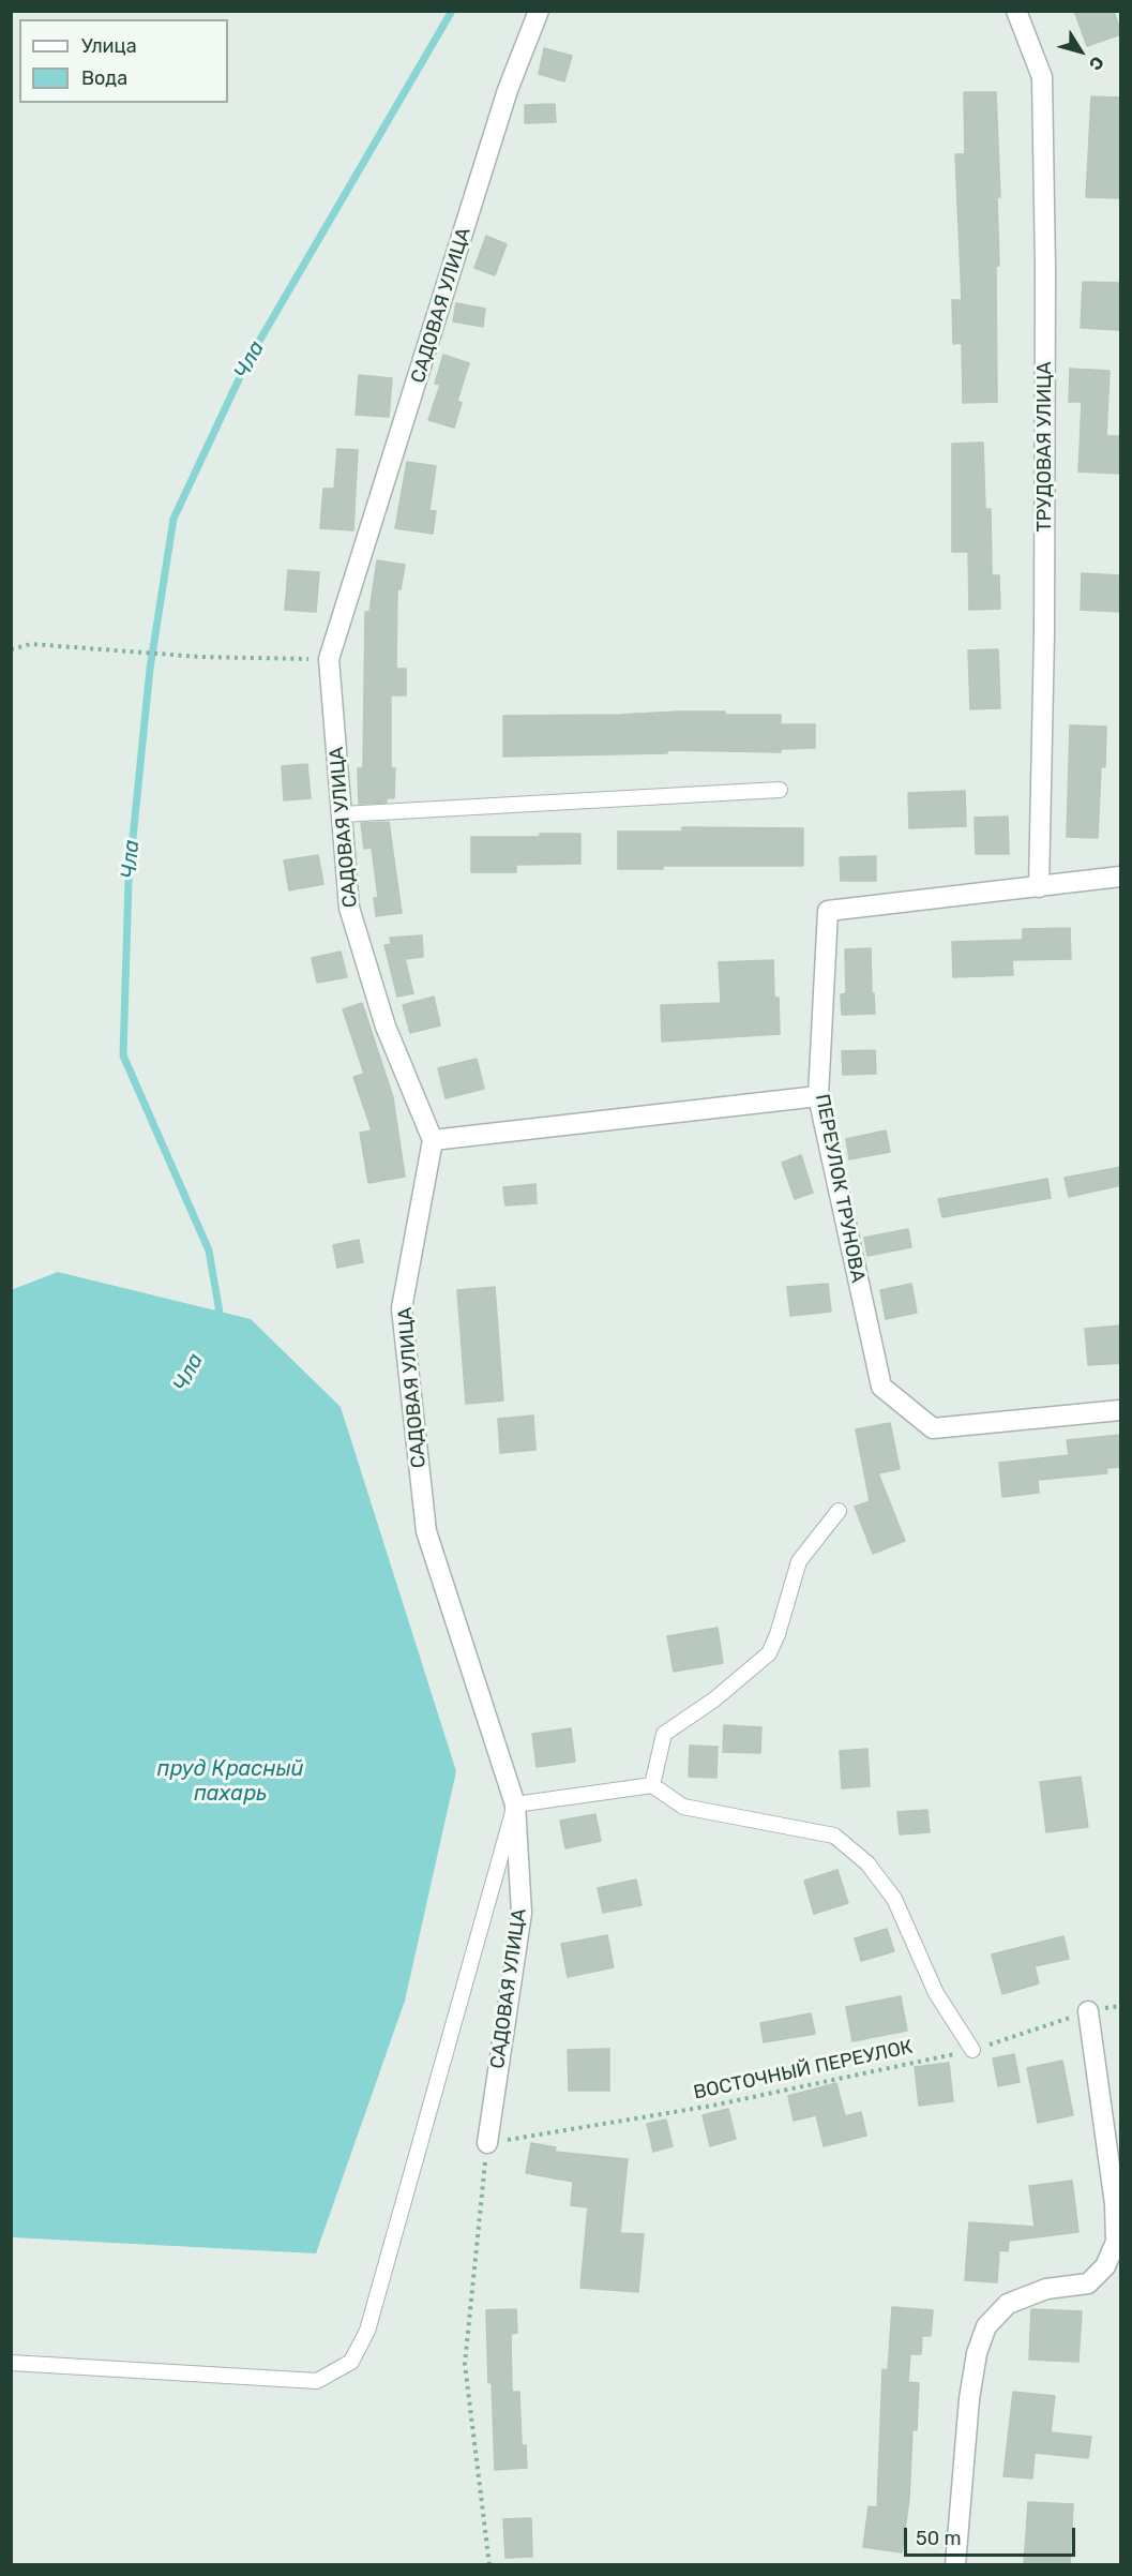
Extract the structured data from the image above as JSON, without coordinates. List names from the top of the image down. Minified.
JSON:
{"streets":{"street":["САДОВАЯ УЛИЦА","ТРУДОВАЯ УЛИЦА","ПЕРЕУЛОК ТРУНОВА"],"path":["ВОСТОЧНЫЙ ПЕРЕУЛОК"]},"crossings":[["САДОВАЯ УЛИЦА","ВОСТОЧНЫЙ ПЕРЕУЛОК"],["ТРУДОВАЯ УЛИЦА","ПЕРЕУЛОК ТРУНОВА"]],"water":["Чла","пруд Красный пахарь"],"legend":["Улица","Вода"],"scale_bar":"50 m","north":"bottom right"}
